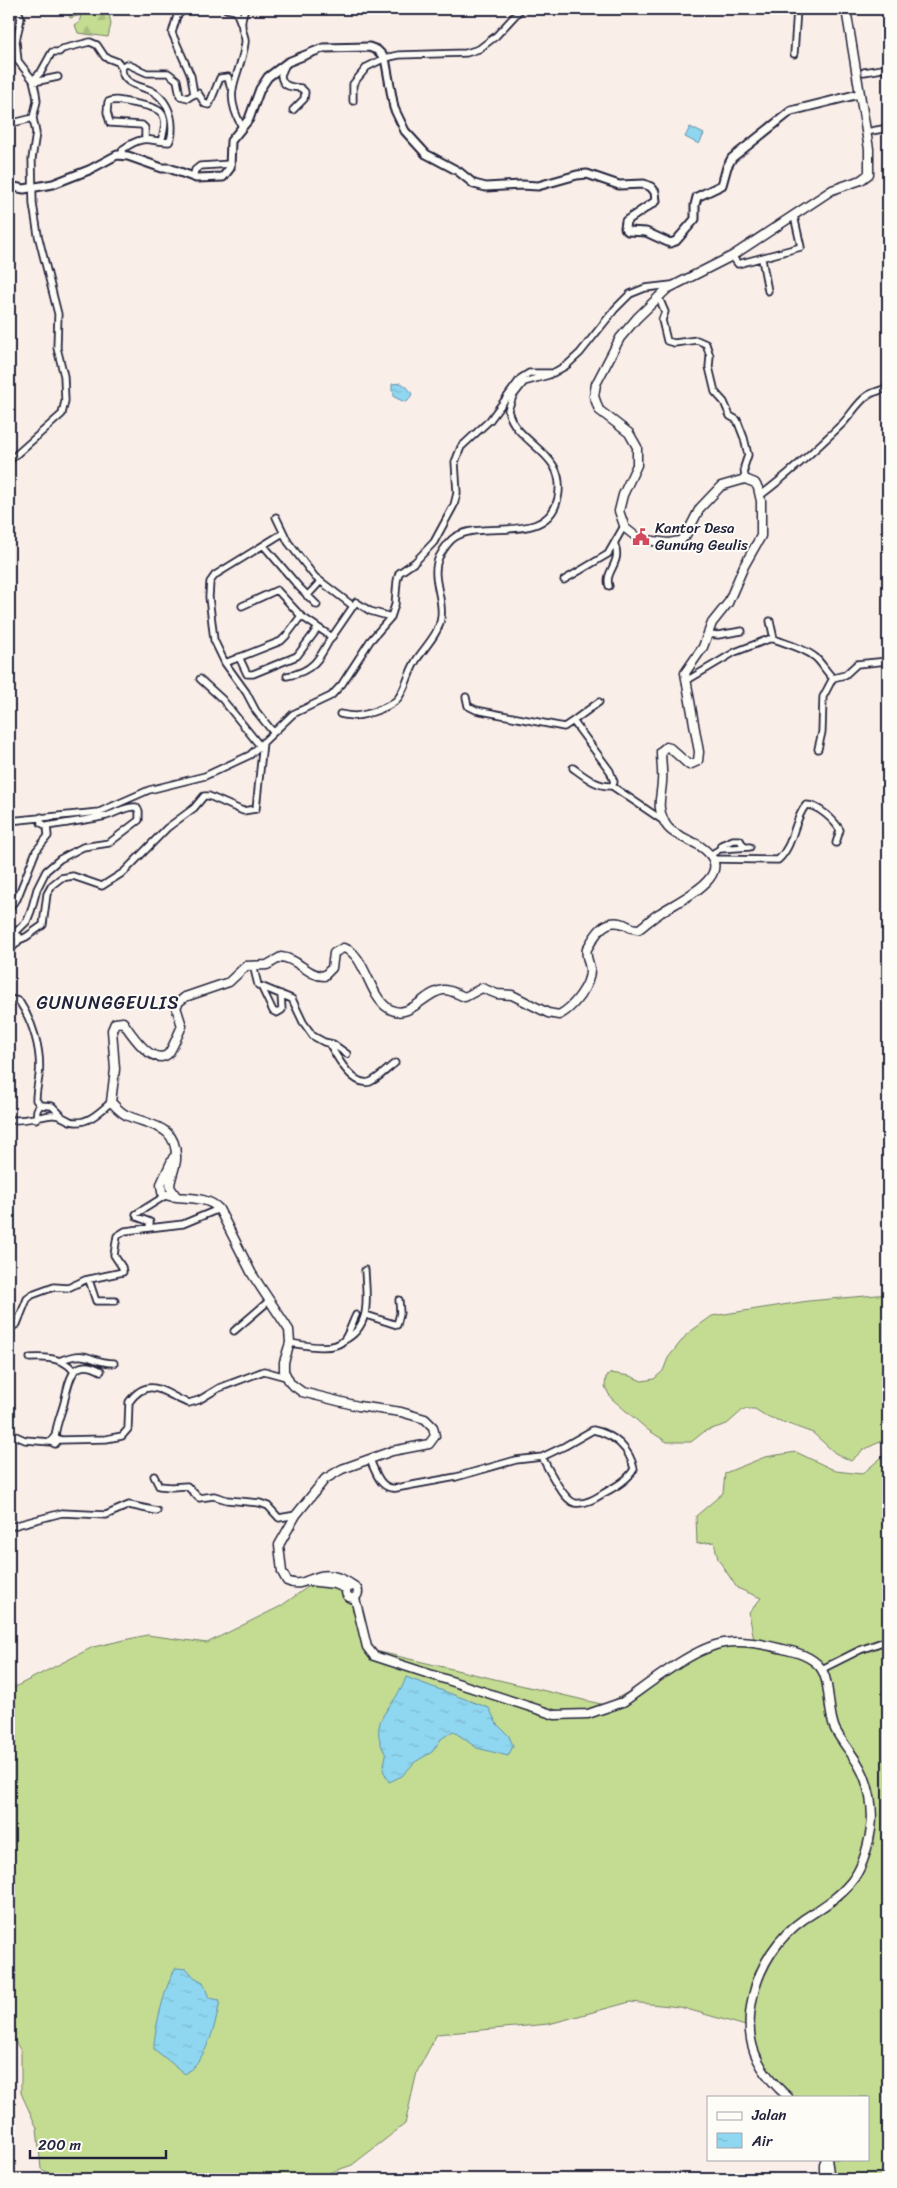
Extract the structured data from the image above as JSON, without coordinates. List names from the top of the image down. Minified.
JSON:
{"districts":["GUNUNGGEULIS"],"places":{"public building":["Kantor Desa Gunung Geulis"]},"legend":["Jalan","Air"],"scale_bar":"200 m"}
